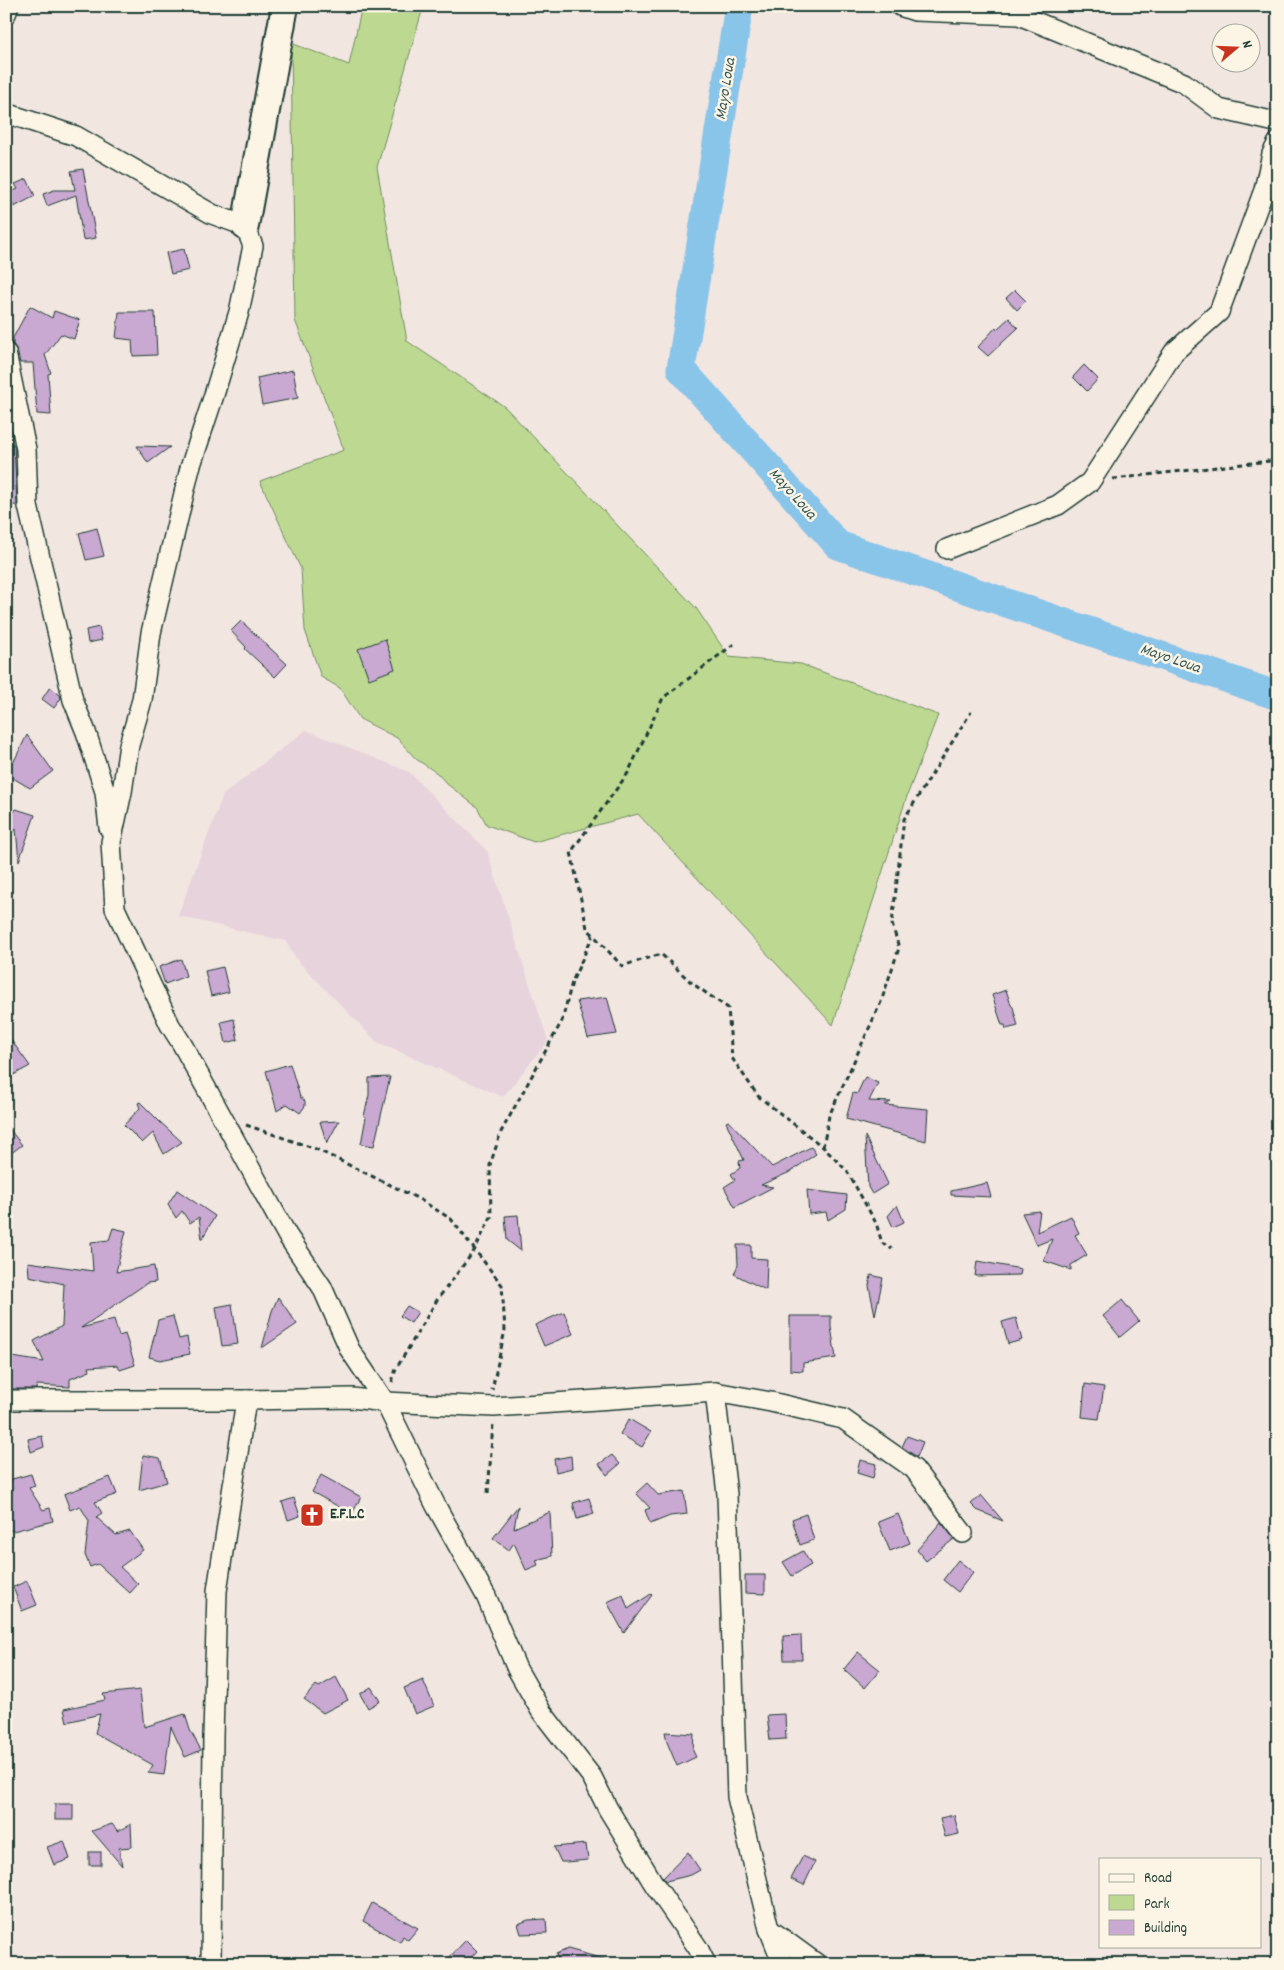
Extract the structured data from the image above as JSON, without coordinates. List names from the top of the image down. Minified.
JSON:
{"water":["Mayo Loua"],"places":{"church":["E.F.L.C"]},"legend":["Road","Park","Building"],"north":"right"}
